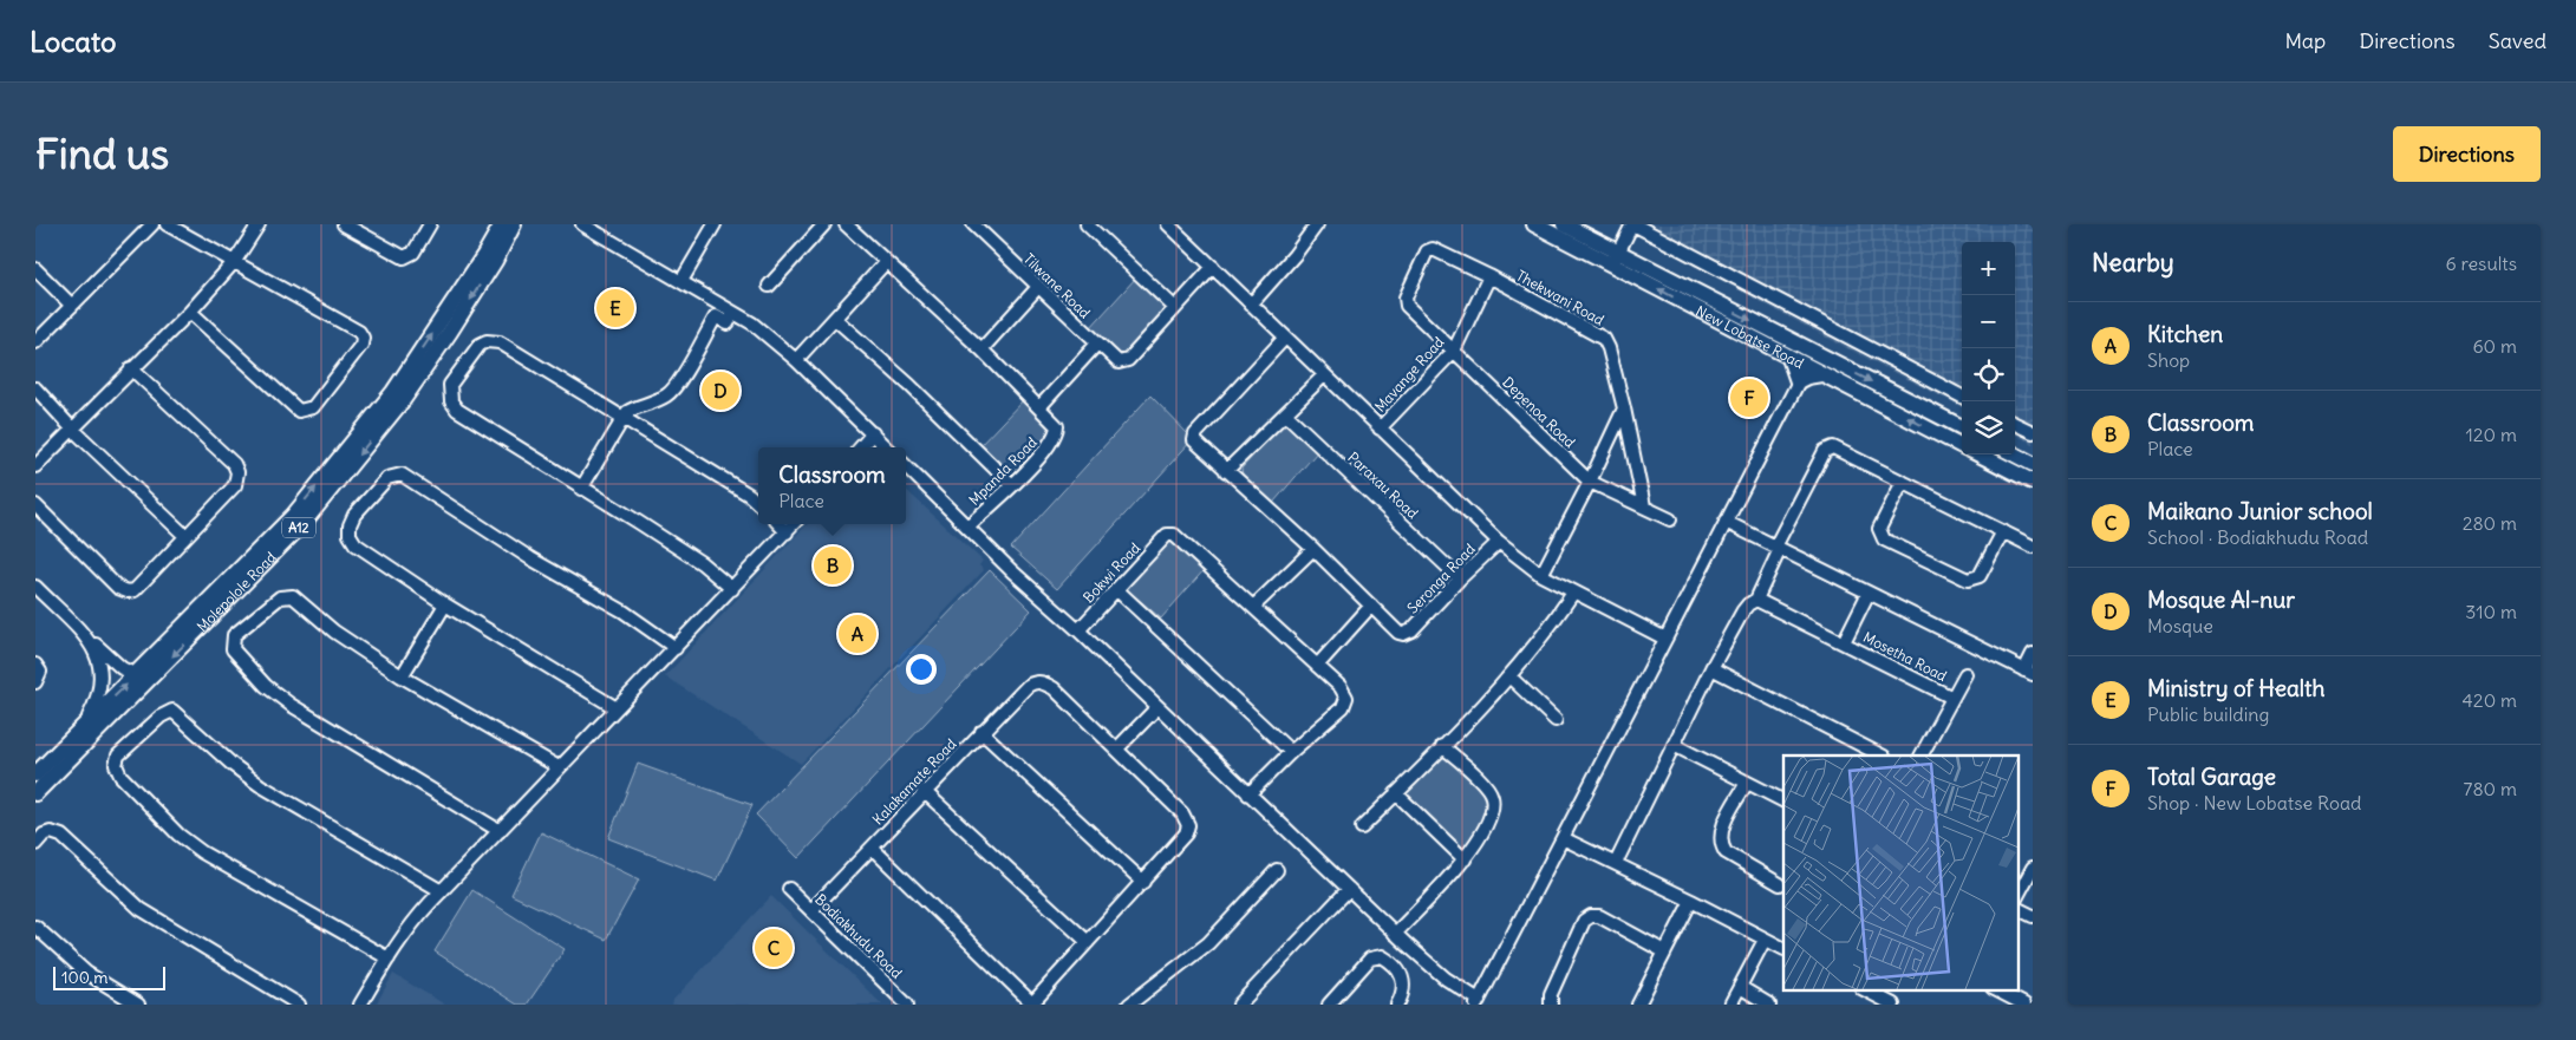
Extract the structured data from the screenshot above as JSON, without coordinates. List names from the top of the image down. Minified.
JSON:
{"streets":{"main road":["New Lobatse Road","A12","Molepolole Road"],"street":["Tilwane Road","Thekwani Road","Mavange Road","Depenoa Road","Mpanda Road","Paraxau Road","Bokwi Road","Seronga Road","Mosetha Road","Kalakamate Road","Bodiakhudu Road"]},"crossings":[["Thekwani Road","Mavange Road"],["Thekwani Road","Depenoa Road"],["Mavange Road","Depenoa Road"],["Paraxau Road","Seronga Road"],["Kalakamate Road","Bodiakhudu Road"]],"scale_bar":"100 m","page":{"header":"Locato","nav":["Map","Directions","Saved"],"buttons":"Directions","title":"Find us","heading":["Nearby","6 results"],"map_buttons":["+","−"],"pins":["E","D","F","B","A","C"],"list":[{"mark":"A","name":"Kitchen","note":"Shop","value":"60 m"},{"mark":"B","name":"Classroom","note":"Place","value":"120 m"},{"mark":"C","name":"Maikano Junior school","note":"School · Bodiakhudu Road","value":"280 m"},{"mark":"D","name":"Mosque Al-nur","note":"Mosque","value":"310 m"},{"mark":"E","name":"Ministry of Health","note":"Public building","value":"420 m"},{"mark":"F","name":"Total Garage","note":"Shop · New Lobatse Road","value":"780 m"}],"popup":["Classroom","Place"],"scale":"100 m"}}
